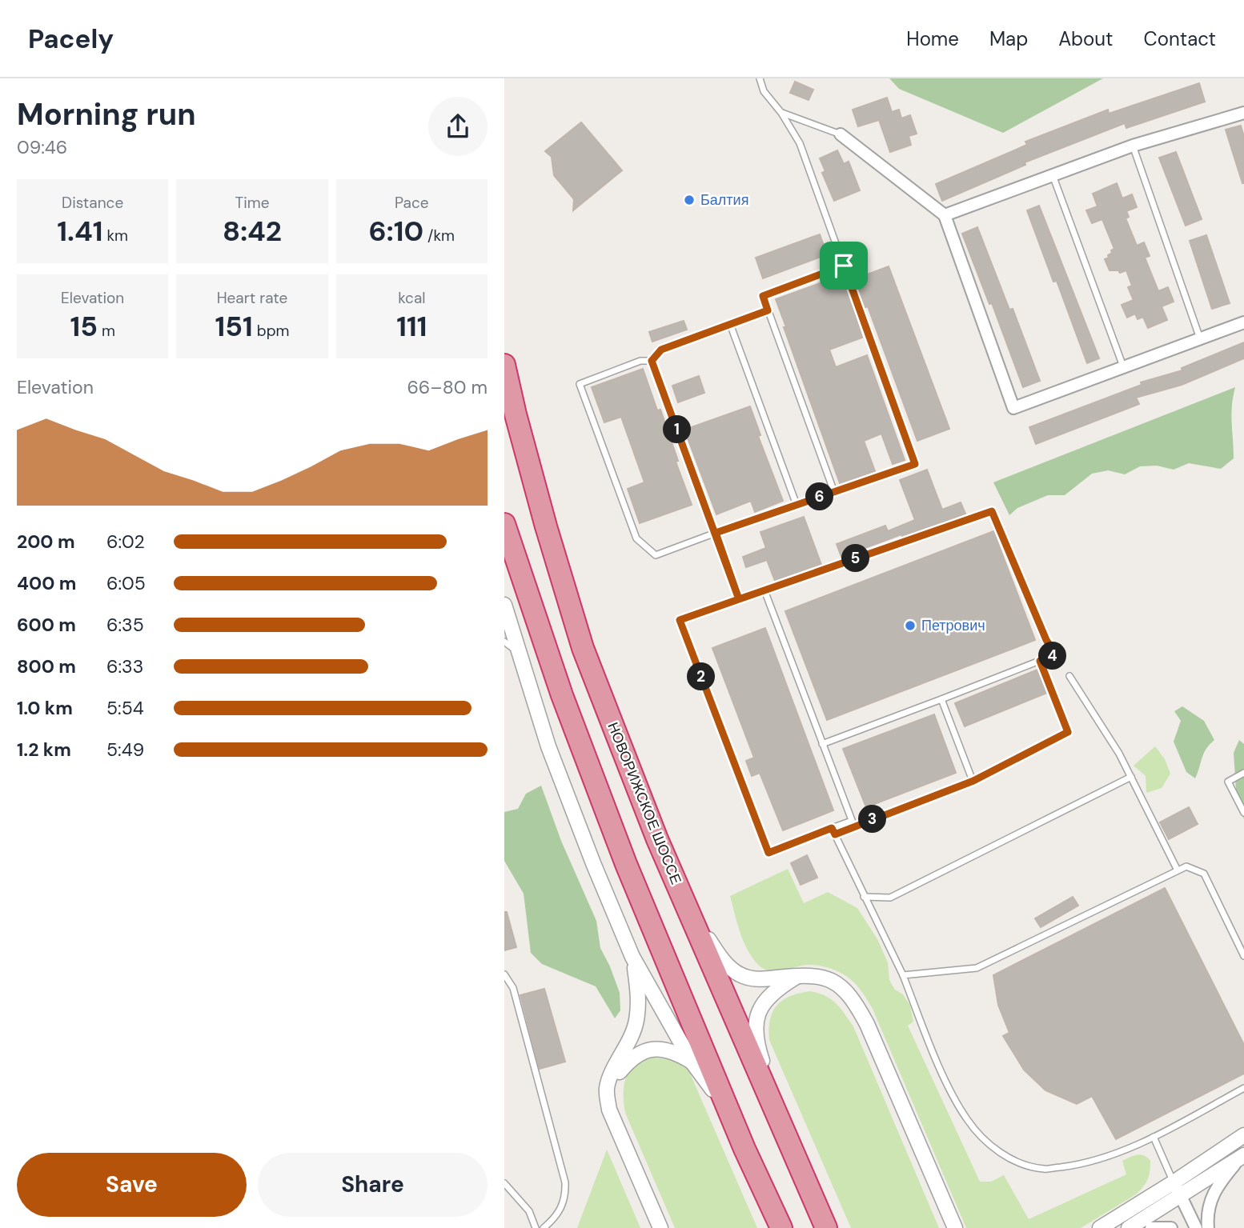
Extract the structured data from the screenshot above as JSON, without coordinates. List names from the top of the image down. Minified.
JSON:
{"streets":{"highway":["НОВОРИЖСКОЕ ШОССЕ"]},"places":["Балтия","Петрович"],"page":{"header":"Pacely","nav":["Home","Map","About","Contact"],"heading":["Morning run","09:46"],"stats":[["Distance","1.41 km"],["Time","8:42"],["Pace","6:10 /km"],["Elevation","15 m"],["Heart rate","151 bpm"],["kcal","111"]],"chart":["Elevation","66–80 m"],"pins":["1","6","5","4","2","3"],"list":[{"name":"200 m","note":"6:02"},{"name":"400 m","note":"6:05"},{"name":"600 m","note":"6:35"},{"name":"800 m","note":"6:33"},{"name":"1.0 km","note":"5:54"},{"name":"1.2 km","note":"5:49"}],"buttons":["Save","Share"]}}
